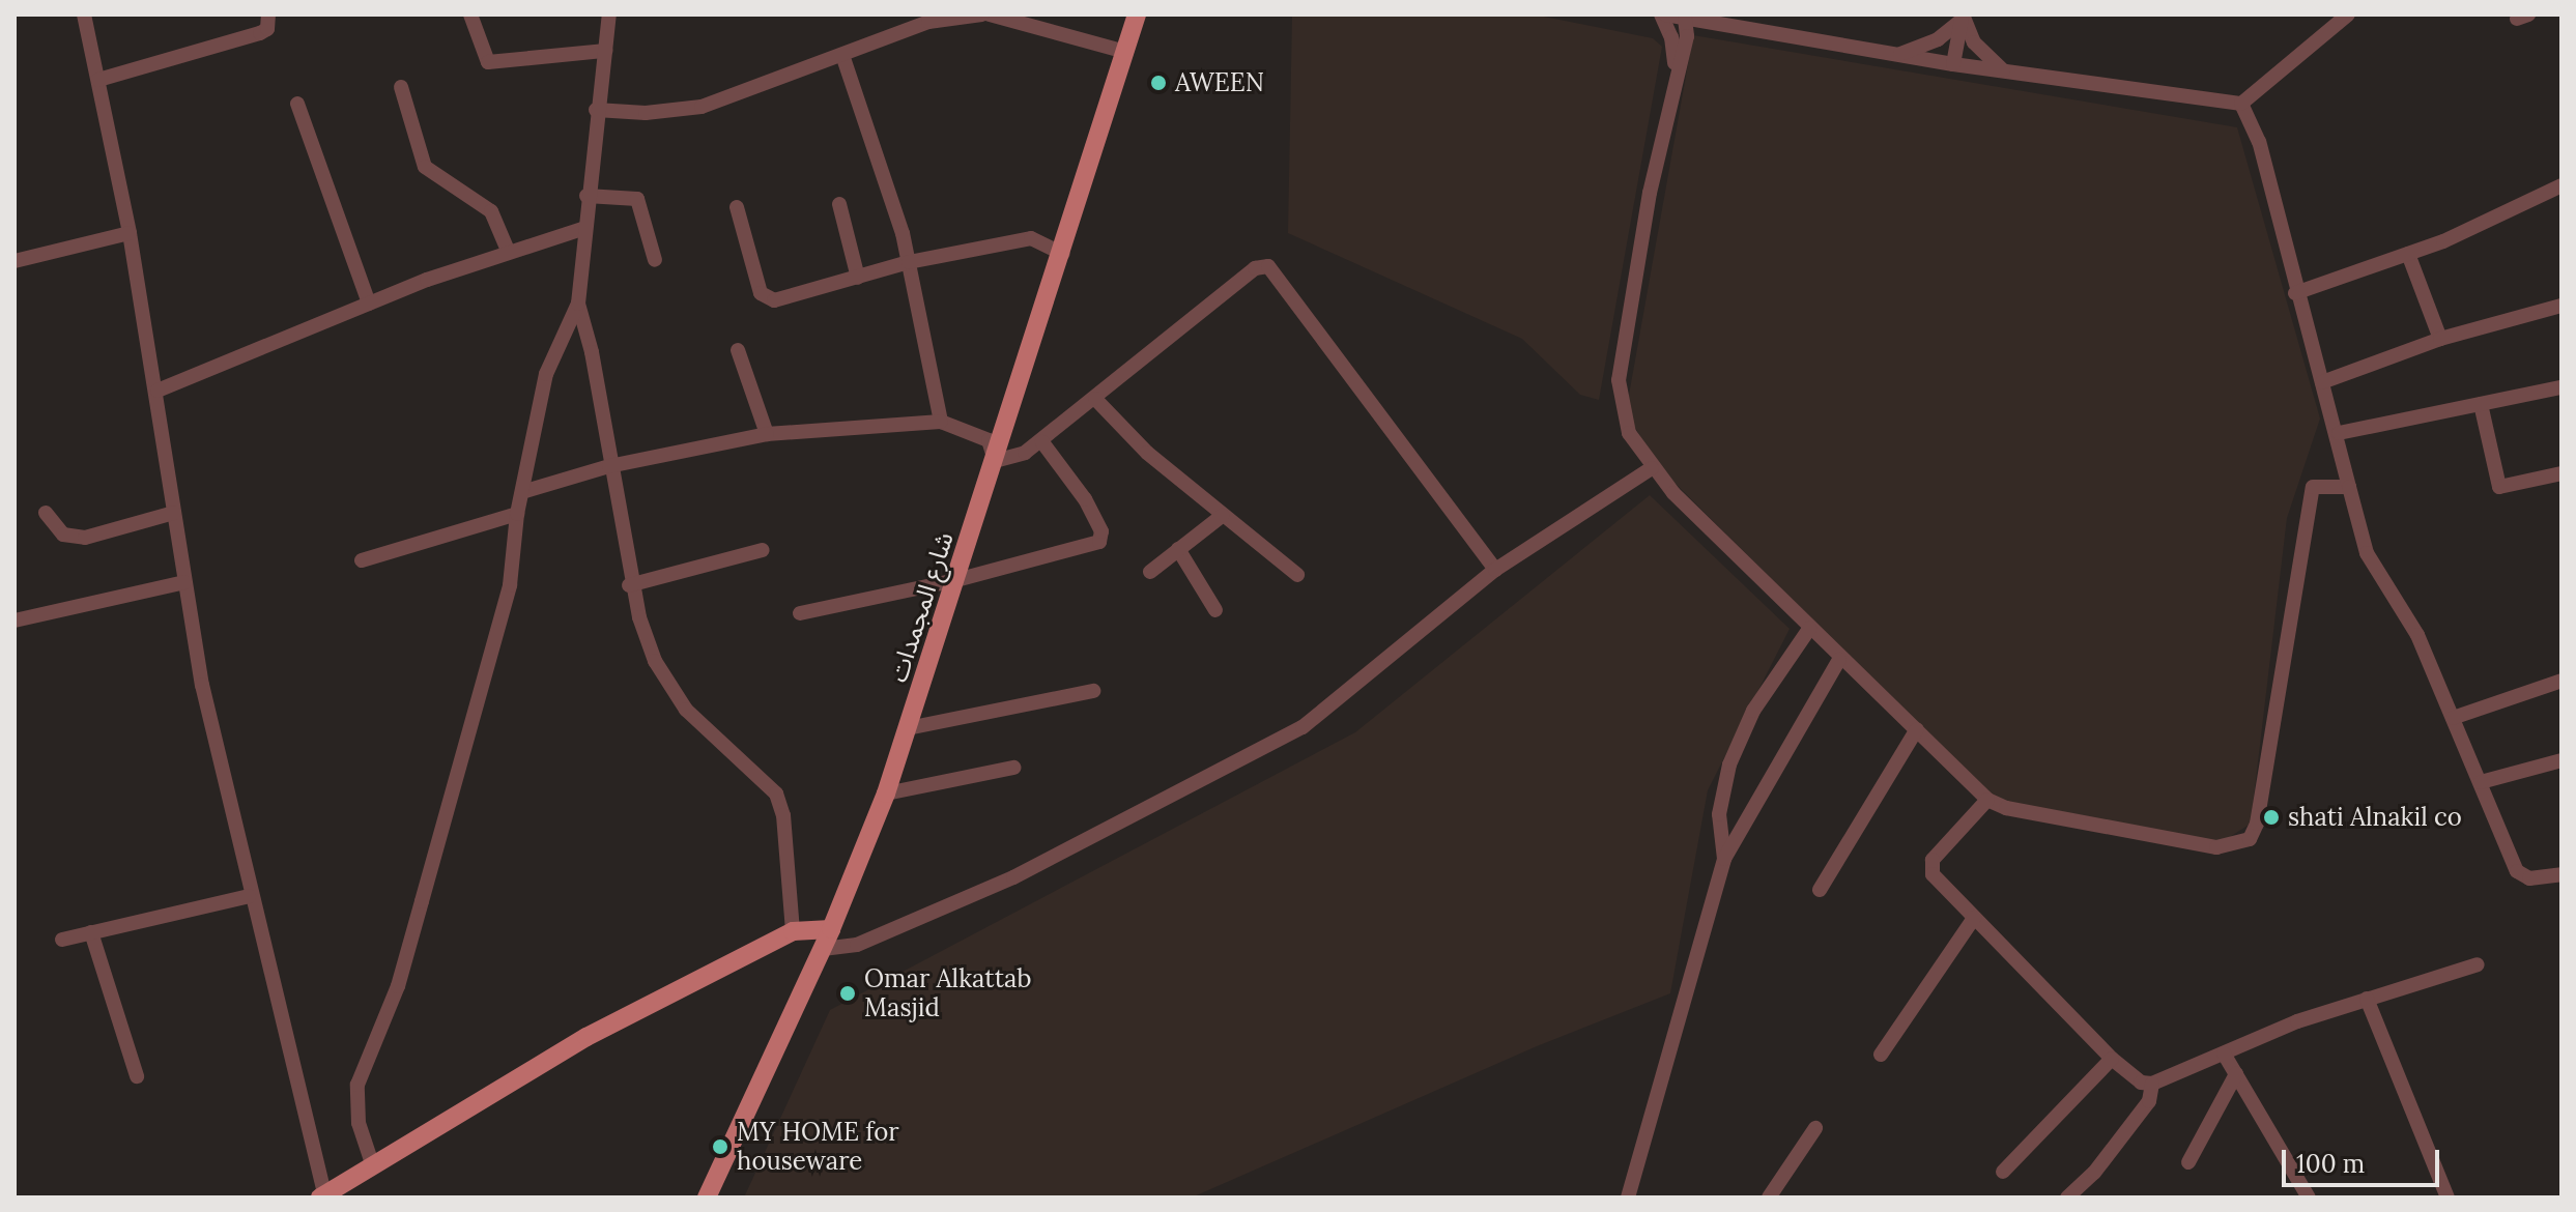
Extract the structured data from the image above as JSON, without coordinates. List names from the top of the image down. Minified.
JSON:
{"streets":{"main road":["شارع المجمدات"]},"places":["AWEEN","shati Alnakil co","Omar Alkattab Masjid","MY HOME for houseware"],"scale_bar":"100 m"}
